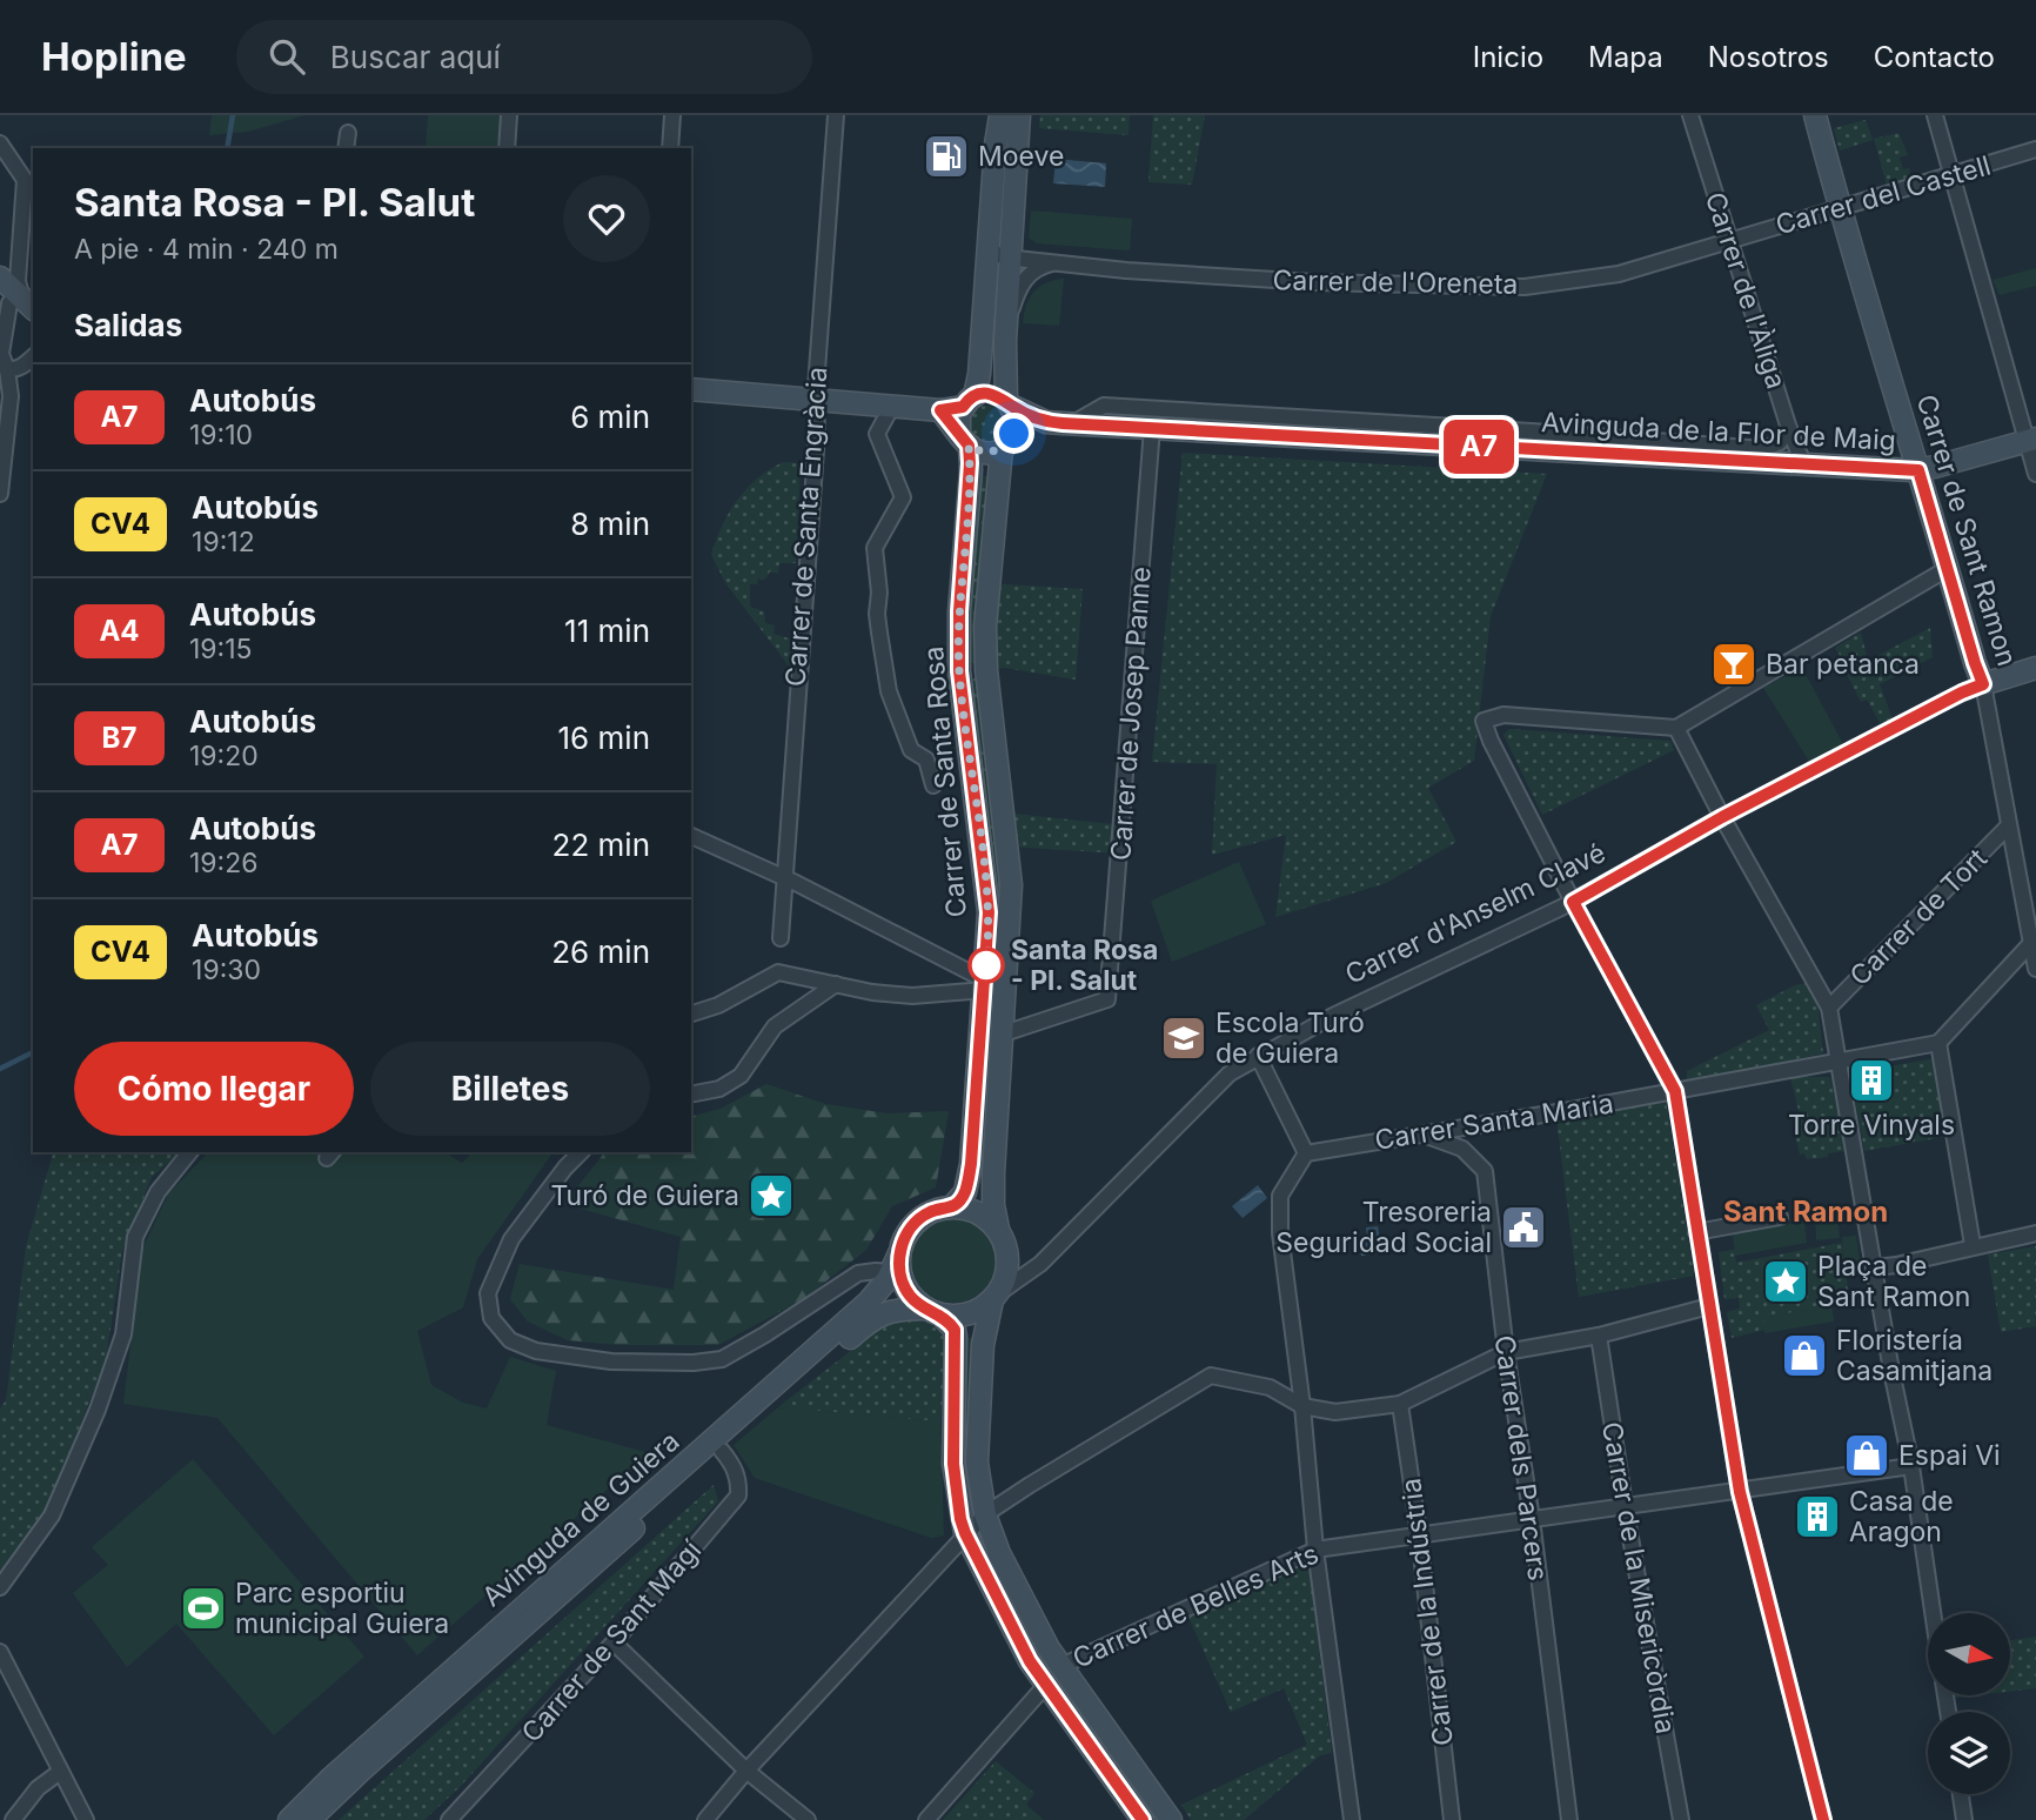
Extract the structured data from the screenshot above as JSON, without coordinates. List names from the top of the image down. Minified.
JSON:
{"streets":{"main road":["Avinguda de la Flor de Maig","Carrer de Sant Ramon","Carrer de Santa Rosa","Carrer d'Anselm Clavé","Avinguda de Guiera"],"street":["Carrer del Castell","Carrer de l'Oreneta","Carrer de l'Àliga","Carrer de Santa Engràcia","Carrer de Josep Panne","Carrer de Tort","Carrer Santa Maria","Carrer dels Parcers","Carrer de la Misericòrdia","Carrer de Belles Arts","Carrer de la Indústria","Carrer de Sant Magí"]},"crossings":[["Carrer del Castell","Carrer de l'Oreneta"],["Carrer del Castell","Carrer de l'Àliga"],["Carrer del Castell","Carrer de Sant Ramon"],["Carrer de l'Oreneta","Carrer de l'Àliga"],["Carrer de l'Àliga","Avinguda de la Flor de Maig"],["Avinguda de la Flor de Maig","Carrer de Sant Ramon"],["Avinguda de la Flor de Maig","Carrer de Josep Panne"],["Carrer de Sant Ramon","Carrer d'Anselm Clavé"],["Carrer de Sant Ramon","Carrer de Tort"],["Carrer de Josep Panne","Carrer de Santa Rosa"],["Carrer de Santa Rosa","Carrer d'Anselm Clavé"],["Carrer de Santa Rosa","Avinguda de Guiera"],["Carrer d'Anselm Clavé","Avinguda de Guiera"],["Carrer Santa Maria","Carrer dels Parcers"],["Carrer Santa Maria","Carrer de la Indústria"],["Carrer dels Parcers","Carrer de Belles Arts"],["Carrer dels Parcers","Carrer de la Indústria"],["Avinguda de Guiera","Carrer de Sant Magí"],["Carrer de la Misericòrdia","Carrer de Belles Arts"],["Carrer de Belles Arts","Carrer de la Indústria"]],"districts":["Sant Ramon"],"places":{"fuel station":["Moeve"],"bar":["Bar petanca"],"other":["Santa Rosa - Pl. Salut"],"school or university":["Escola Turó de Guiera"],"building":["Torre Vinyals","Casa de Aragon"],"place":["Turó de Guiera","Plaça de Sant Ramon"],"public building":["Tresoreria Seguridad Social"],"shop":["Floristería Casamitjana","Espai Vi"],"sports":["Parc esportiu municipal Guiera"]},"lines":["bus line A7"],"north":"right","page":{"header":"Hopline","search":"Buscar aquí","nav":["Inicio","Mapa","Nosotros","Contacto"],"on_map":"A7","heading":[["Santa Rosa - Pl. Salut","A pie · 4 min · 240 m"],"Salidas"],"list":[{"mark":"A7","name":"Autobús","note":"19:10","value":"6 min"},{"mark":"CV4","name":"Autobús","note":"19:12","value":"8 min"},{"mark":"A4","name":"Autobús","note":"19:15","value":"11 min"},{"mark":"B7","name":"Autobús","note":"19:20","value":"16 min"},{"mark":"A7","name":"Autobús","note":"19:26","value":"22 min"},{"mark":"CV4","name":"Autobús","note":"19:30","value":"26 min"}],"buttons":["Cómo llegar","Billetes"]}}
